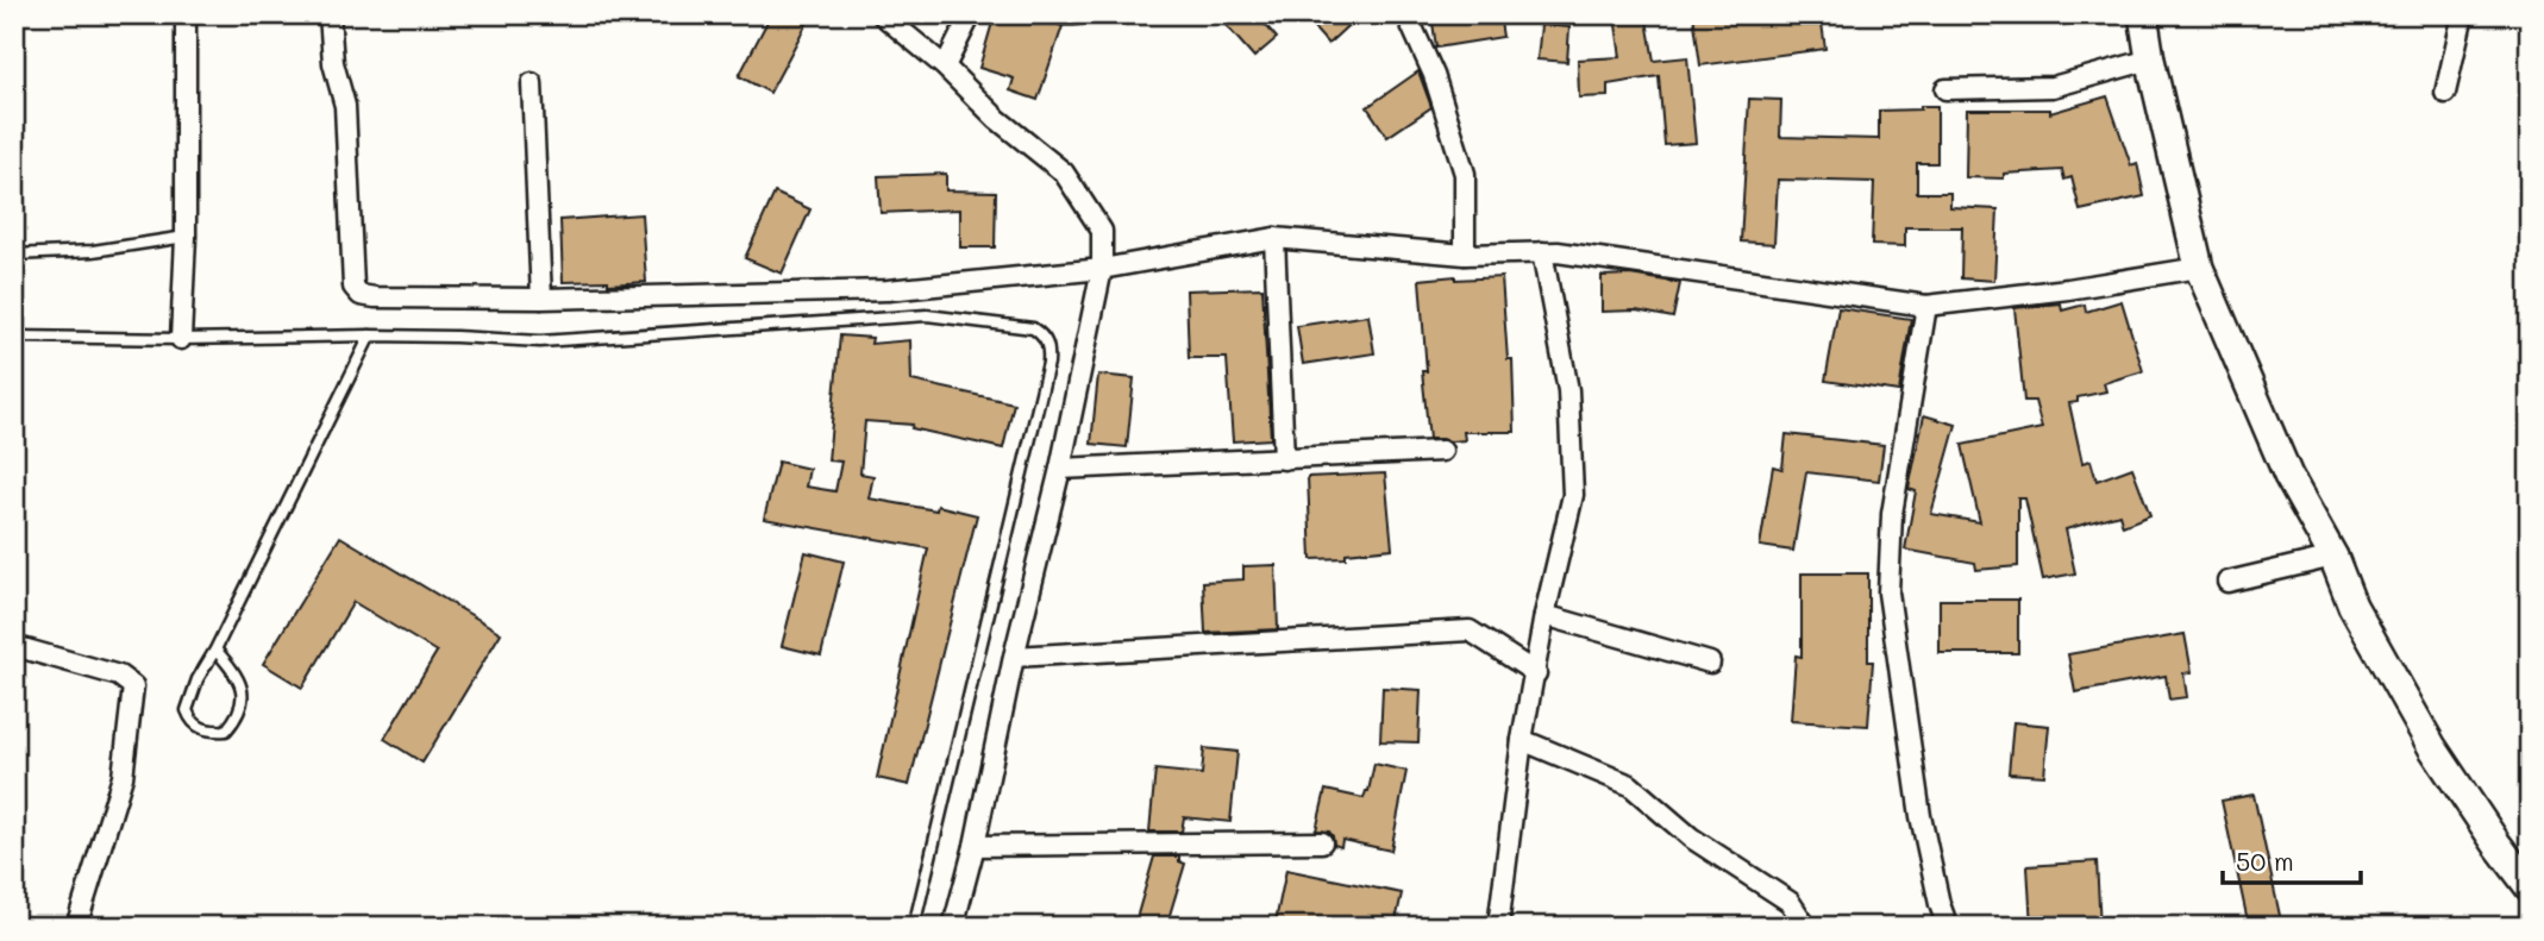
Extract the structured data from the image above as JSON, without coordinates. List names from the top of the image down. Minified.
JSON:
{"scale_bar":"50 m"}
